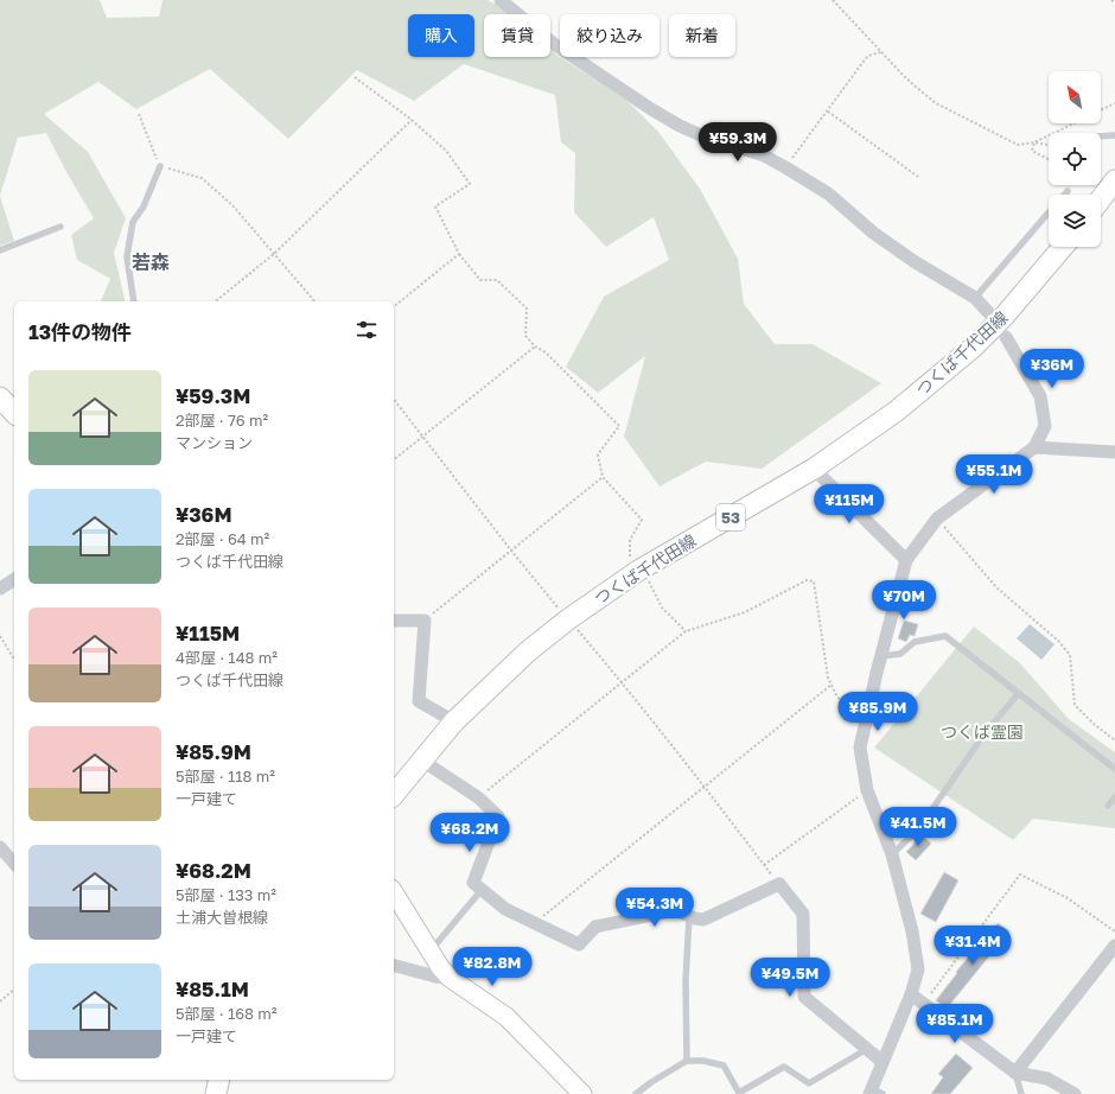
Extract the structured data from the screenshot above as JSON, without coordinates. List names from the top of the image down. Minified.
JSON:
{"streets":{"main road":["つくば千代田線","53"]},"districts":["若森"],"parks":["つくば霊園"],"north":"top left","page":{"chip":["購入","賃貸","絞り込み","新着"],"price":["¥59.3M","¥36M","¥55.1M","¥115M","¥70M","¥85.9M","¥41.5M","¥68.2M","¥54.3M","¥31.4M","¥82.8M","¥49.5M","¥85.1M"],"heading":"13件の物件","list":[{"name":"¥59.3M","note":"2部屋 · 76 m² · マンション"},{"name":"¥36M","note":"2部屋 · 64 m² · つくば千代田線"},{"name":"¥115M","note":"4部屋 · 148 m² · つくば千代田線"},{"name":"¥85.9M","note":"5部屋 · 118 m² · 一戸建て"},{"name":"¥68.2M","note":"5部屋 · 133 m² · 土浦大曽根線"},{"name":"¥85.1M","note":"5部屋 · 168 m² · 一戸建て"}]}}
